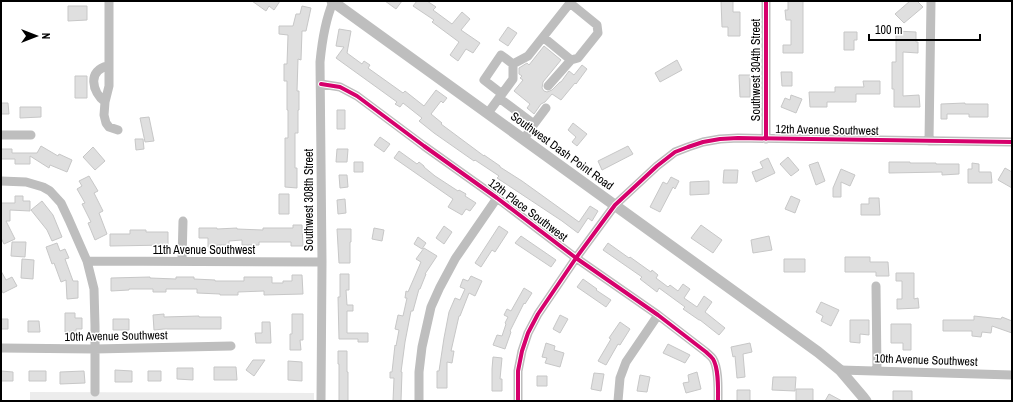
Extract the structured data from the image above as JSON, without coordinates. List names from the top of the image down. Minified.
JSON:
{"streets":{"main road":["Southwest Dash Point Road"],"street":["Southwest 304th Street","12th Avenue Southwest","Southwest 308th Street","12th Place Southwest","11th Avenue Southwest","10th Avenue Southwest"]},"crossings":[["Southwest 304th Street","12th Avenue Southwest"],["12th Avenue Southwest","Southwest Dash Point Road"],["12th Avenue Southwest","12th Place Southwest"],["Southwest Dash Point Road","Southwest 308th Street"],["Southwest Dash Point Road","10th Avenue Southwest"],["Southwest 308th Street","12th Place Southwest"],["Southwest 308th Street","11th Avenue Southwest"]],"scale_bar":"100 m","north":"right"}
